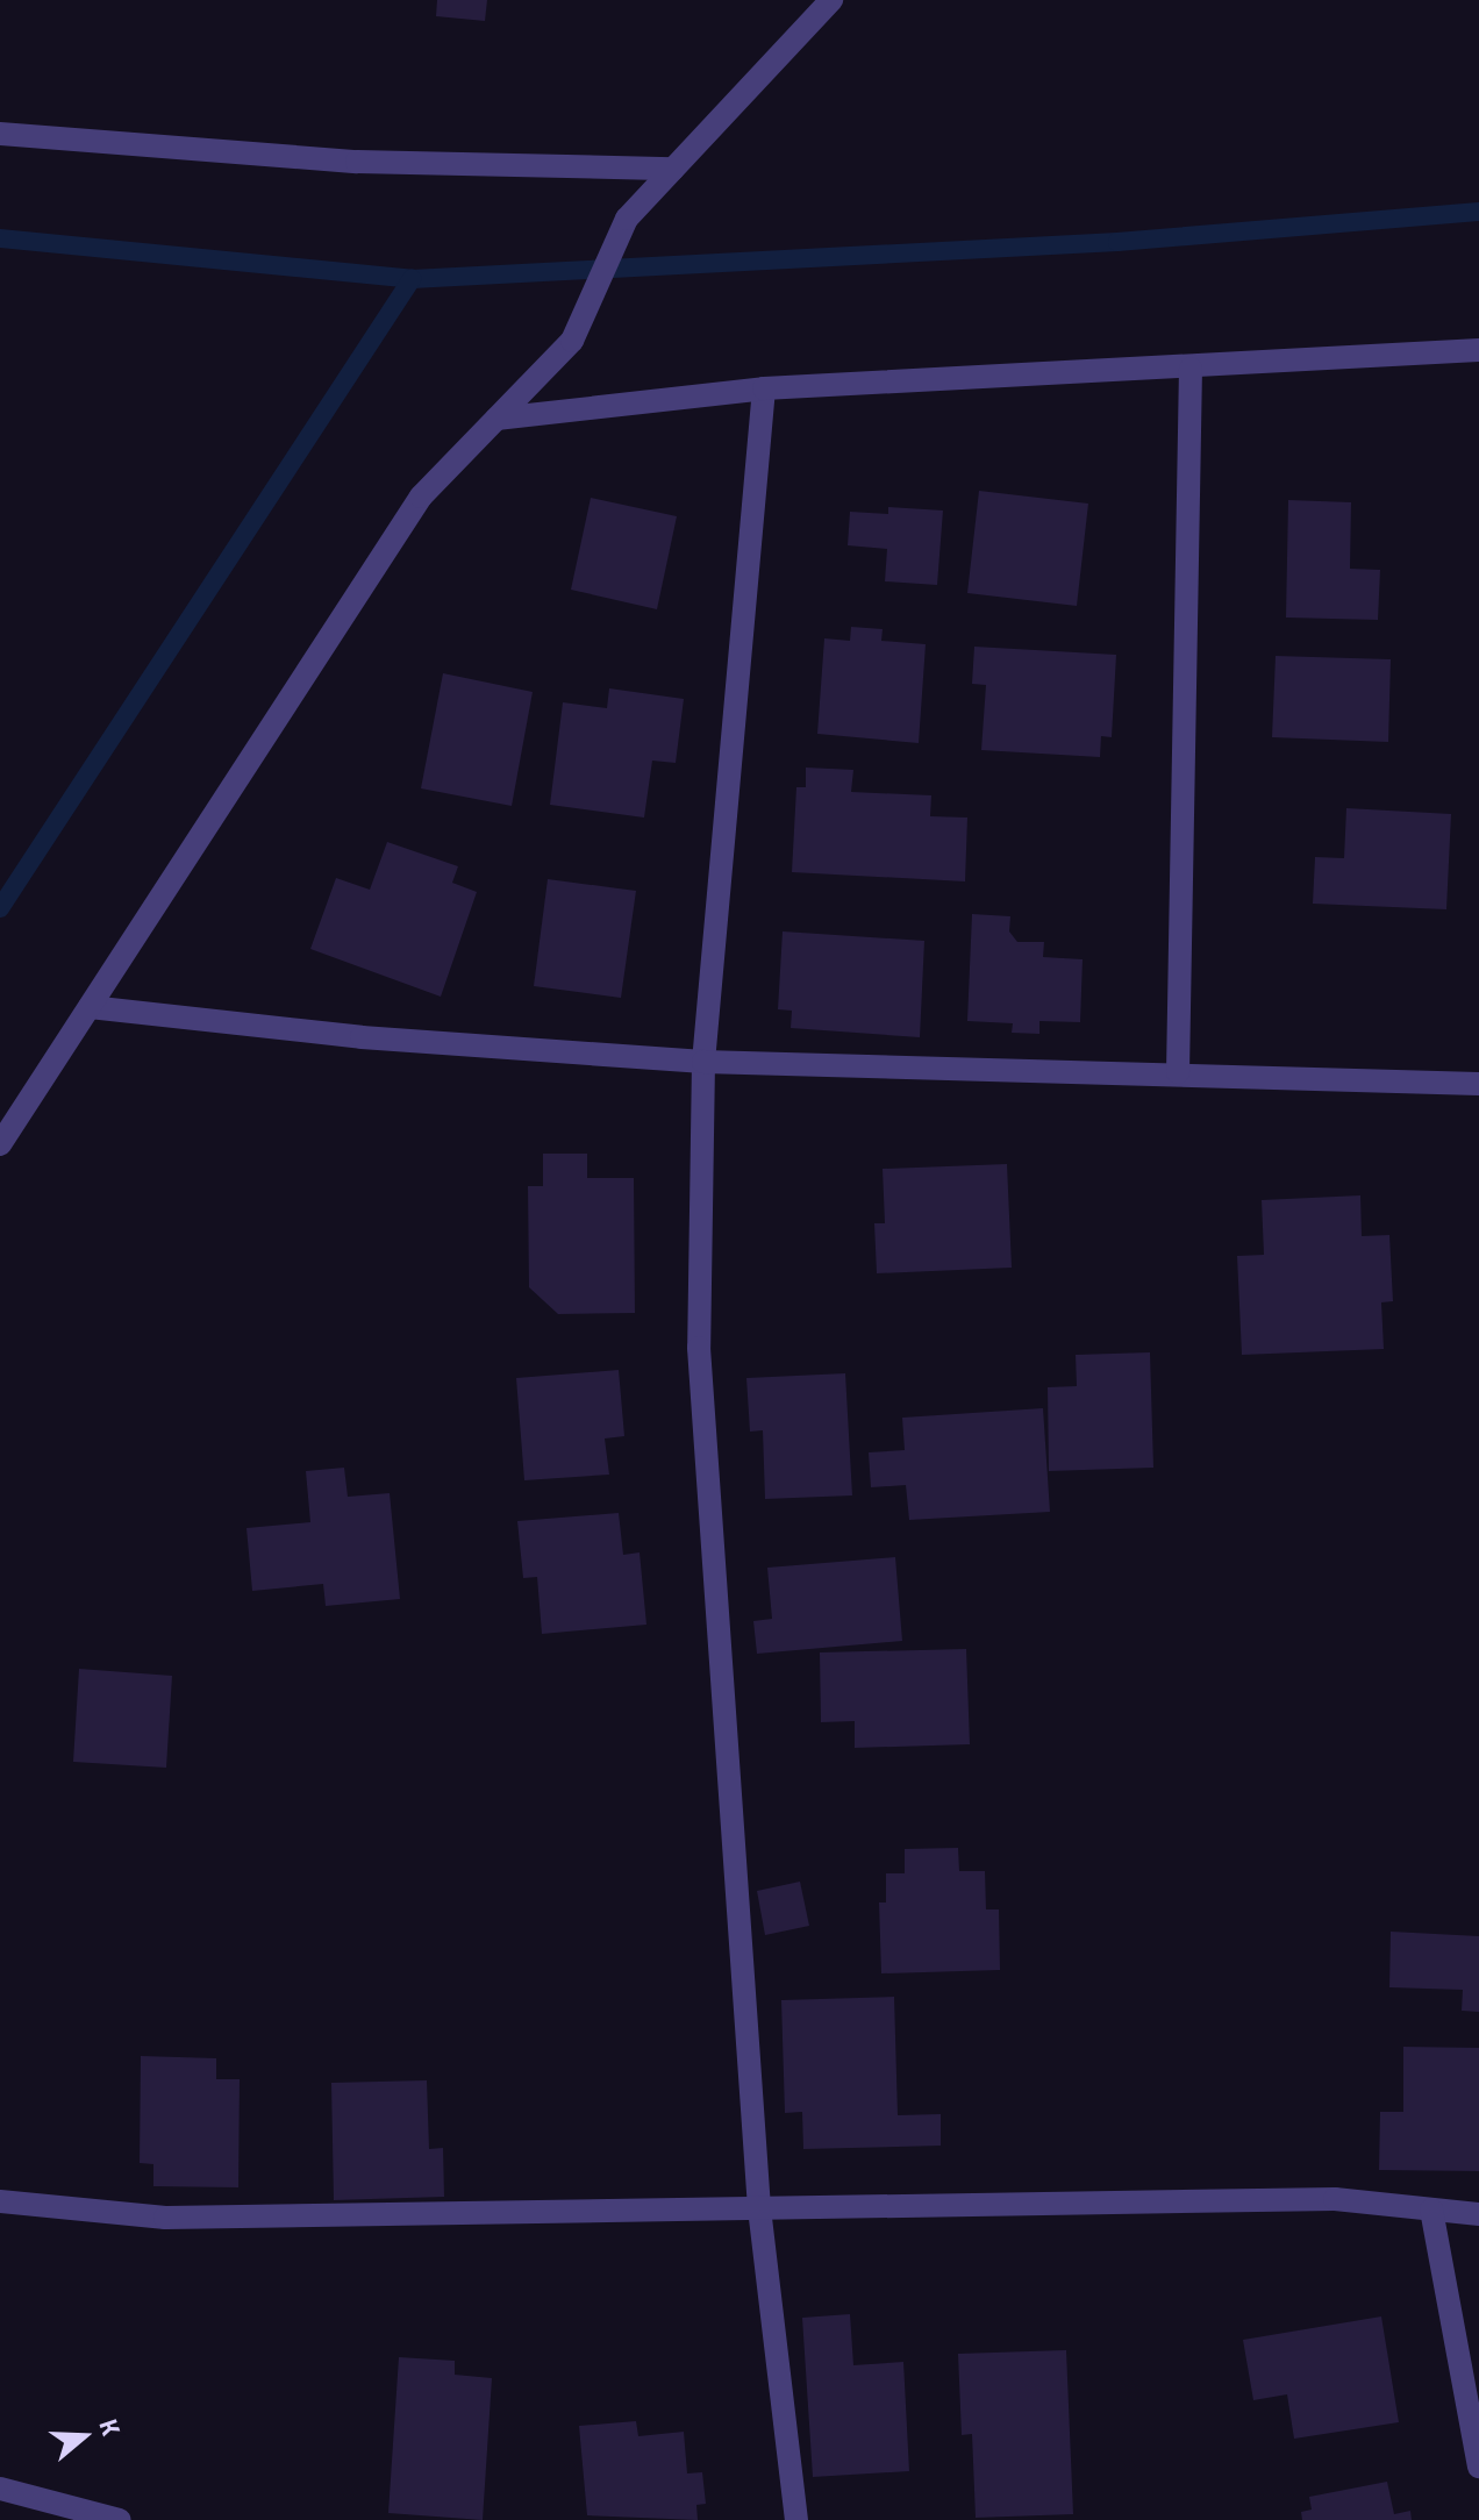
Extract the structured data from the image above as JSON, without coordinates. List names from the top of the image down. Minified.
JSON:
{"north":"right"}
